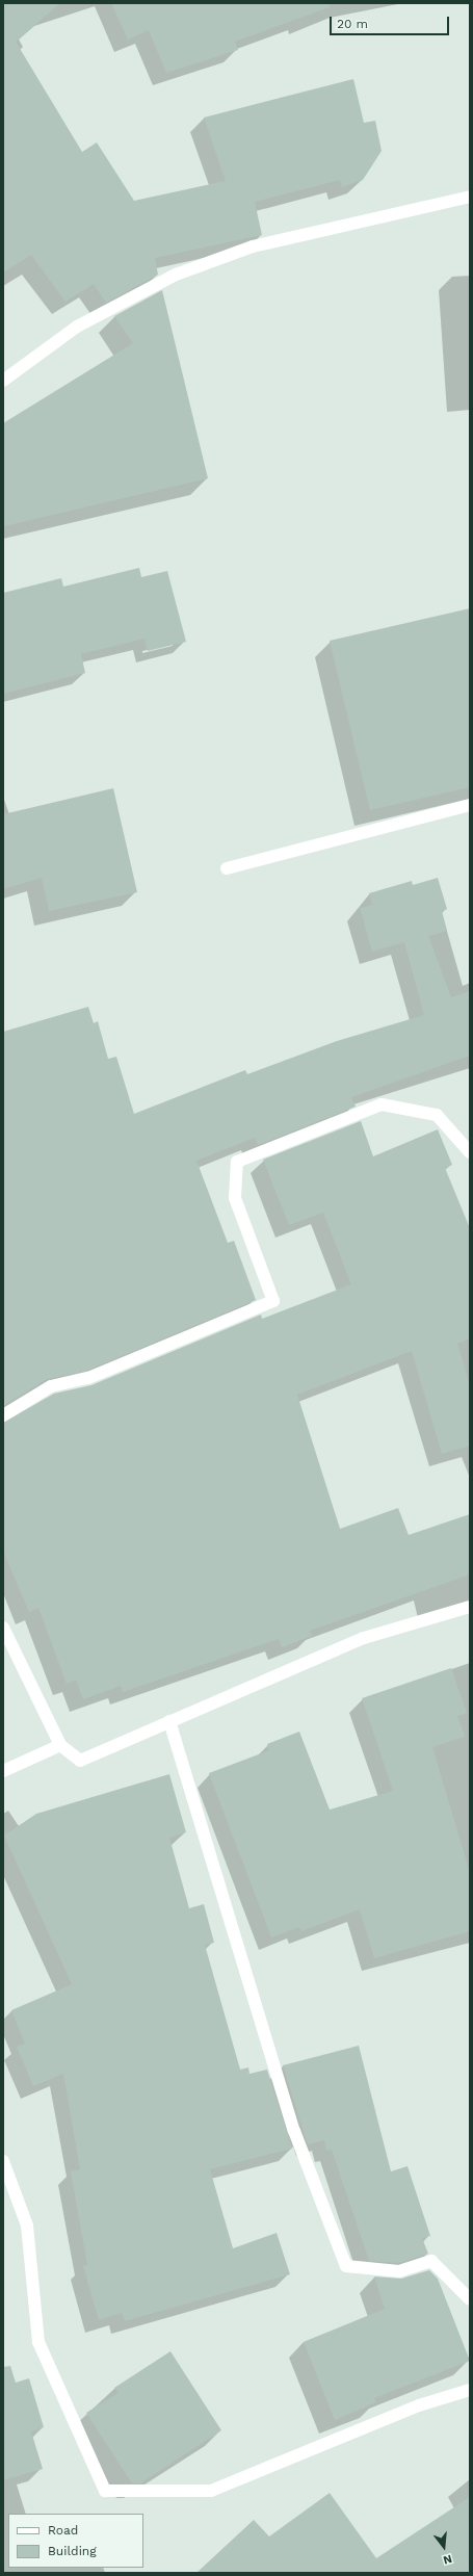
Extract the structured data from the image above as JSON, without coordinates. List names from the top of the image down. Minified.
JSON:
{"legend":["Road","Building"],"scale_bar":"20 m","north":"bottom"}
